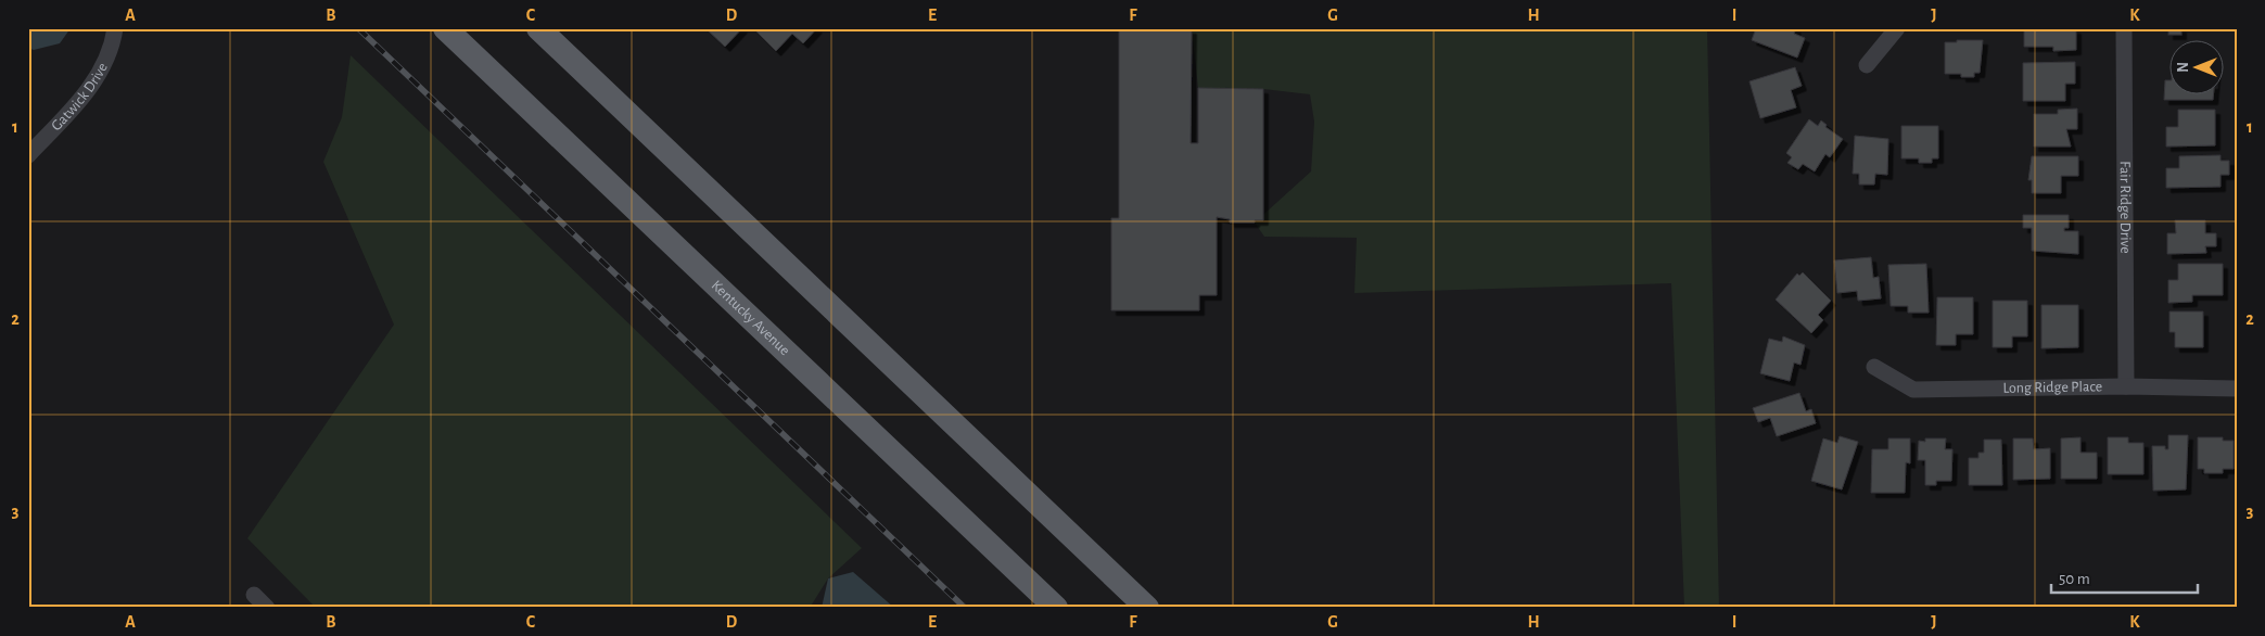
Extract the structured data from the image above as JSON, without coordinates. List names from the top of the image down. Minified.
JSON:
{"streets":{"main road":["Kentucky Avenue"],"street":["Gatwick Drive","Fair Ridge Drive","Long Ridge Place"]},"crossings":[["Fair Ridge Drive","Long Ridge Place"]],"scale_bar":"50 m","north":"left","grid":{"columns":["A","B","C","D","E","F","G","H","I","J","K"],"rows":["1","2","3"]}}
